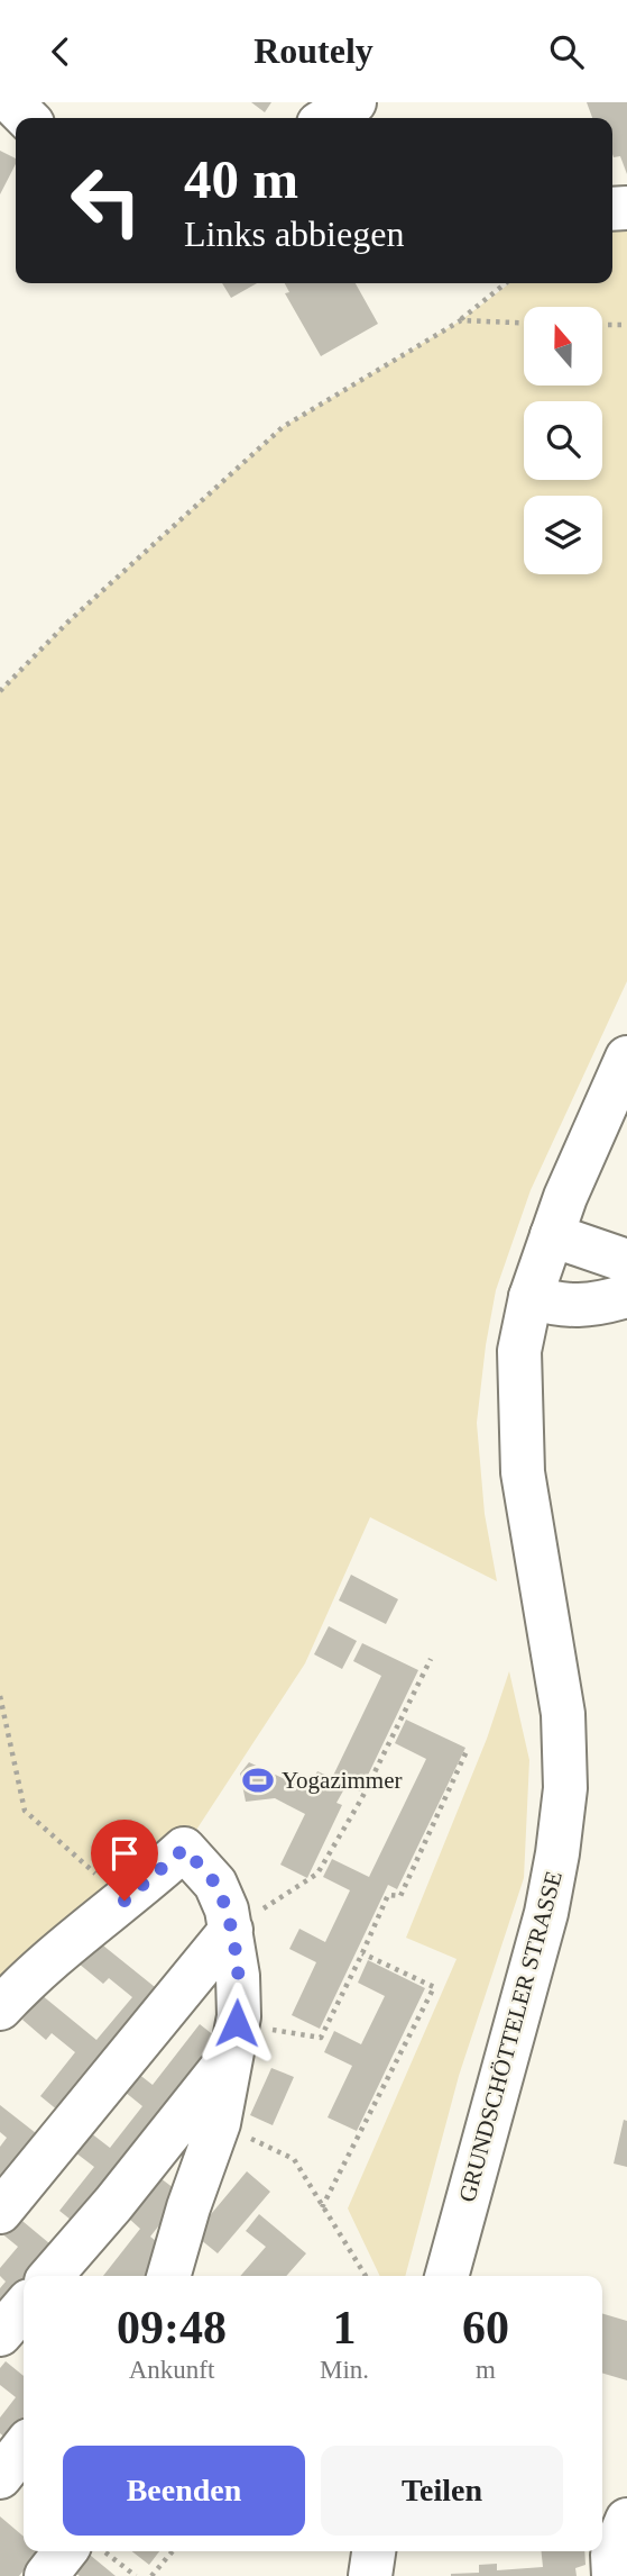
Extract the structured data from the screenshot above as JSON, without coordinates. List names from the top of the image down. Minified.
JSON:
{"streets":{"street":["GRUNDSCHÖTTELER STRASSE"]},"places":{"sports":["Yogazimmer"]},"north":"top","page":{"header":"Routely","turn":["40 m","Links abbiegen"],"eta":["09:48","Ankunft","1","Min.","60","m"],"buttons":["Beenden","Teilen"]}}
